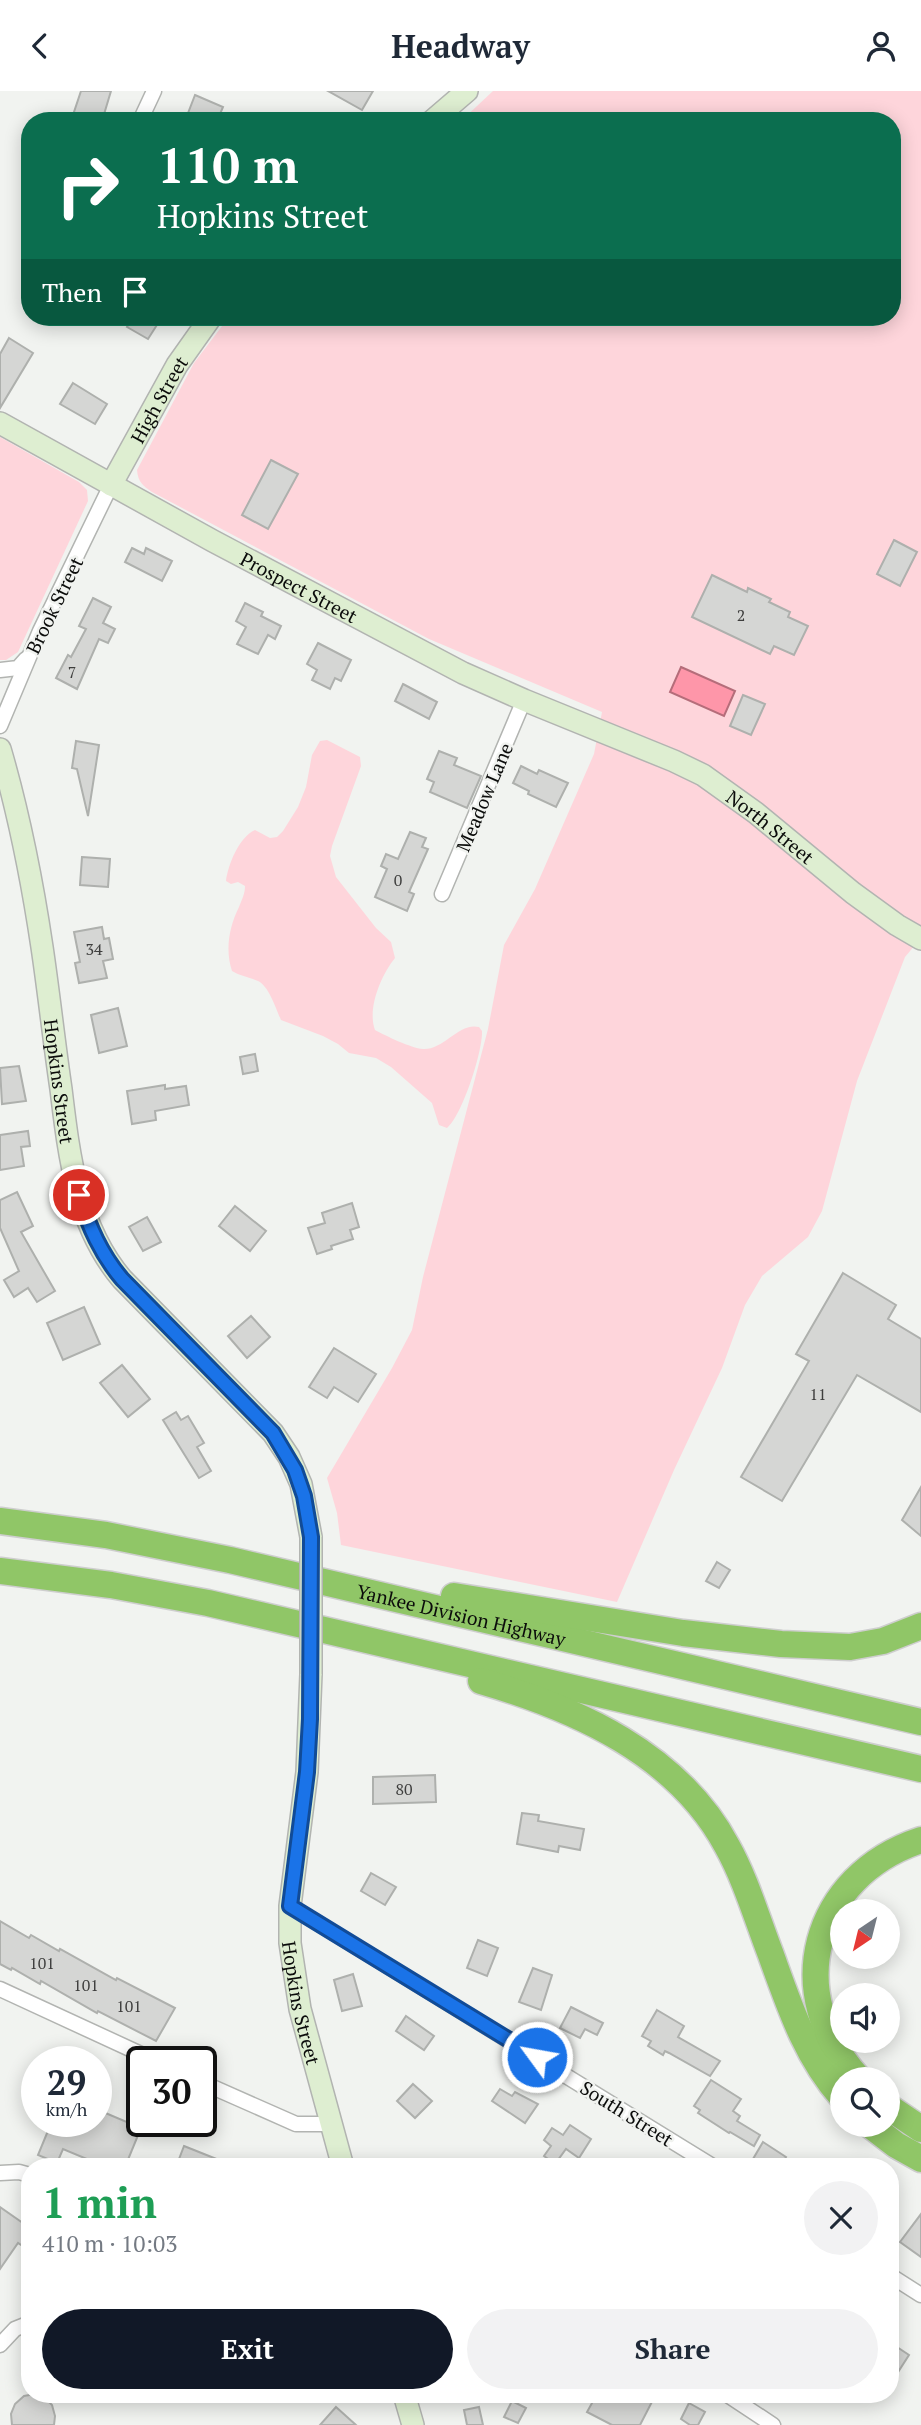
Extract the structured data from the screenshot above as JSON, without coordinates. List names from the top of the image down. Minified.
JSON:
{"streets":{"highway":["Yankee Division Highway"],"main road":["High Street","Prospect Street","North Street","Hopkins Street"],"street":["Brook Street","Meadow Lane","South Street"]},"crossings":[["High Street","Prospect Street"],["High Street","Brook Street"],["Prospect Street","Brook Street"],["Prospect Street","Meadow Lane"],["Prospect Street","North Street"],["Hopkins Street","South Street"]],"house_numbers":["2","7","0","34","11","80","101","101","101"],"north":"bottom left","page":{"header":"Headway","turn":["110 m","Hopkins Street"],"then":"Then","speed":"29 km/h","limit":"30","heading":["1 min","410 m · 10:03"],"buttons":["Exit","Share"]}}
